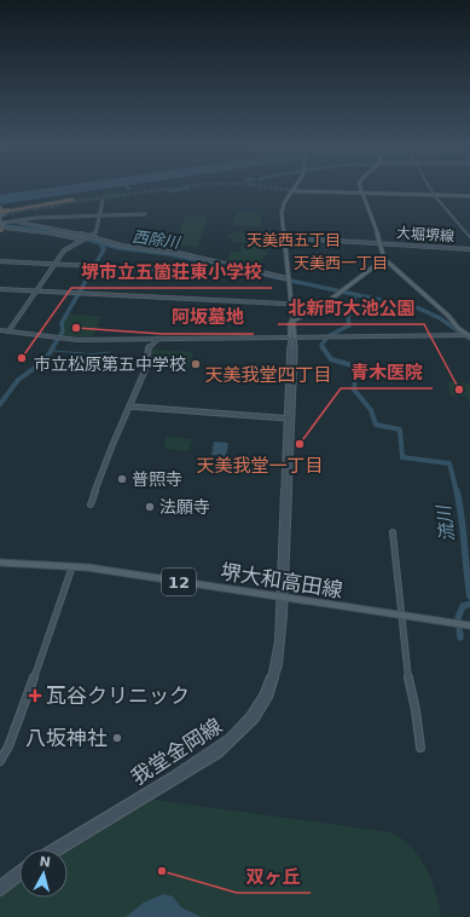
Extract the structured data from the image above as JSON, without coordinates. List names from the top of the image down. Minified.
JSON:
{"streets":{"main road":["堺大和高田線","12"],"street":["大堀堺線","我堂金岡線"]},"crossings":[["堺大和高田線","我堂金岡線"]],"districts":["天美西五丁目","天美西一丁目","天美我堂四丁目","天美我堂一丁目"],"water":["西除川","流川"],"places":{"other":["阿坂墓地","堺市立五箇荘東小学校","市立松原第五中学校","北新町大池公園","青木医院","普照寺","法願寺","八坂神社","双ヶ丘"],"health":["瓦谷クリニック"]},"north":"top"}
